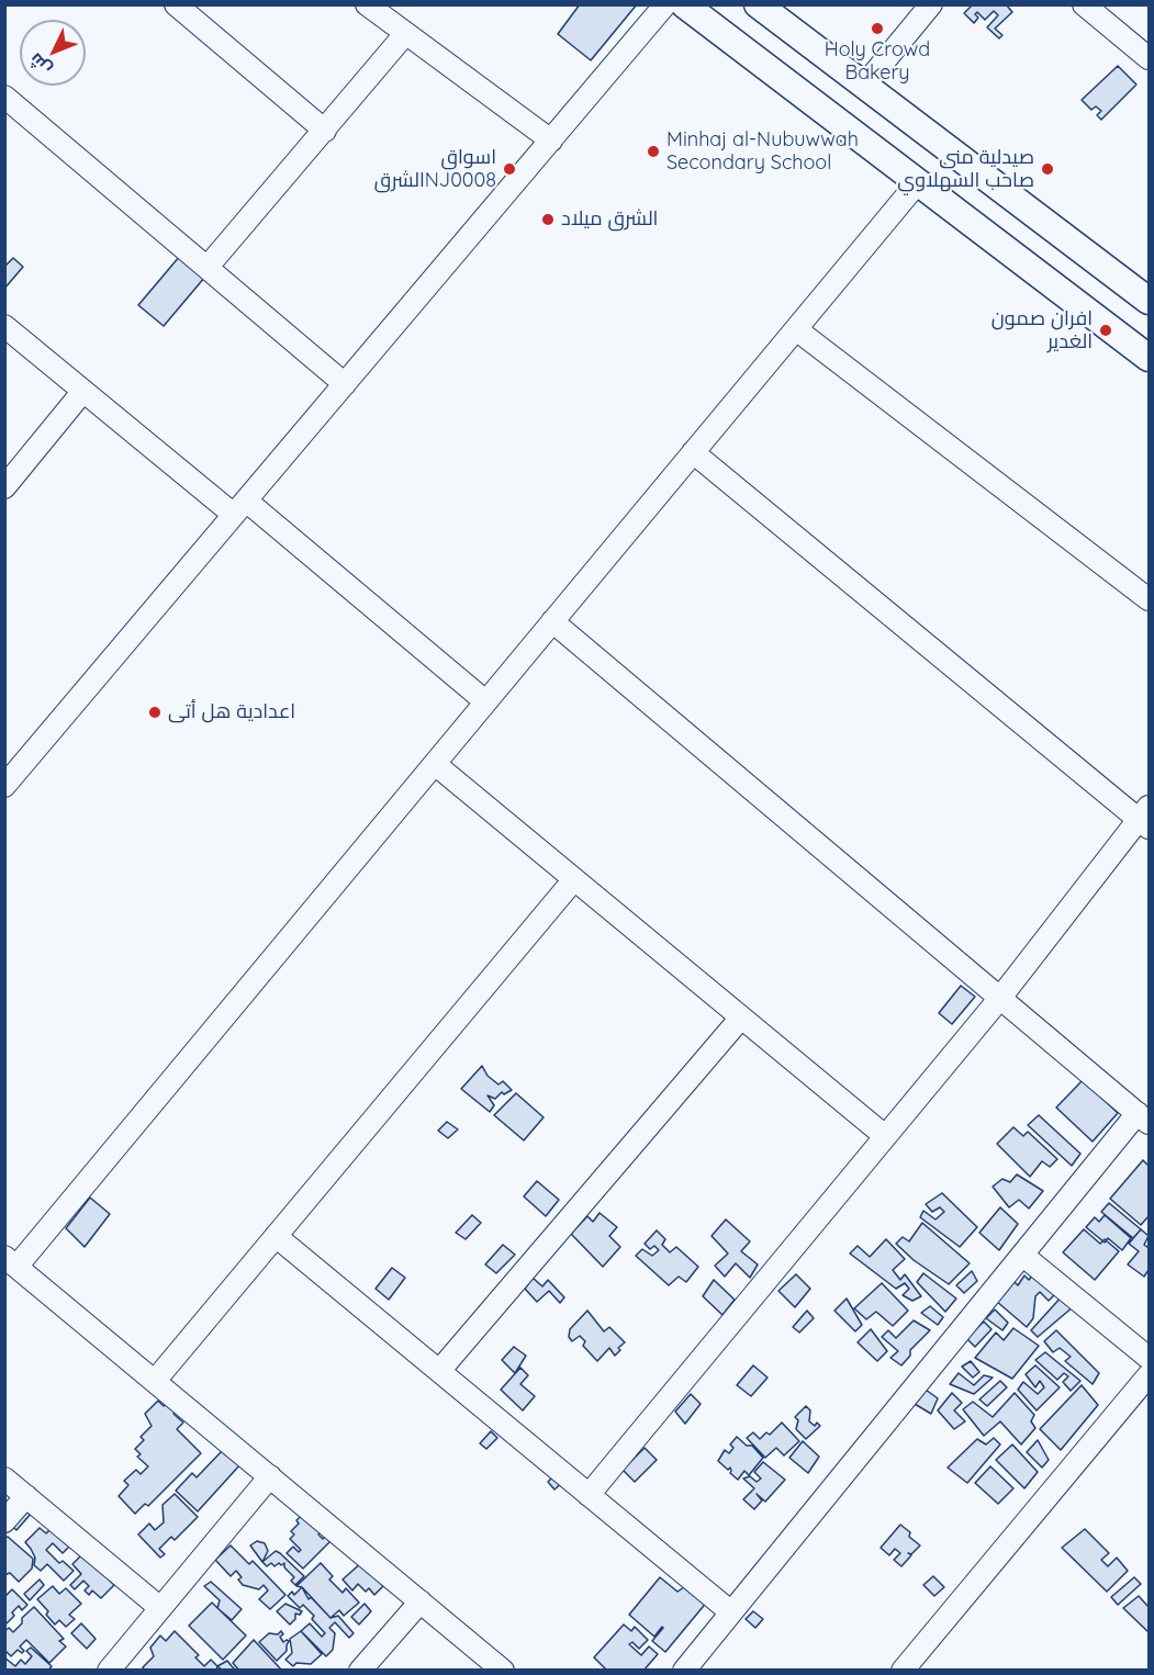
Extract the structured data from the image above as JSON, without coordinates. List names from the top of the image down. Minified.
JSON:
{"places":["Holy Crowd Bakery","Minhaj al-Nubuwwah Secondary School","اسواق الشرقNJ0008","صيدلية منى صاحب السهلاوي","الشرق ميلاد","افران صمون الغدير","اعدادية هل أتى"],"north":"bottom left"}
